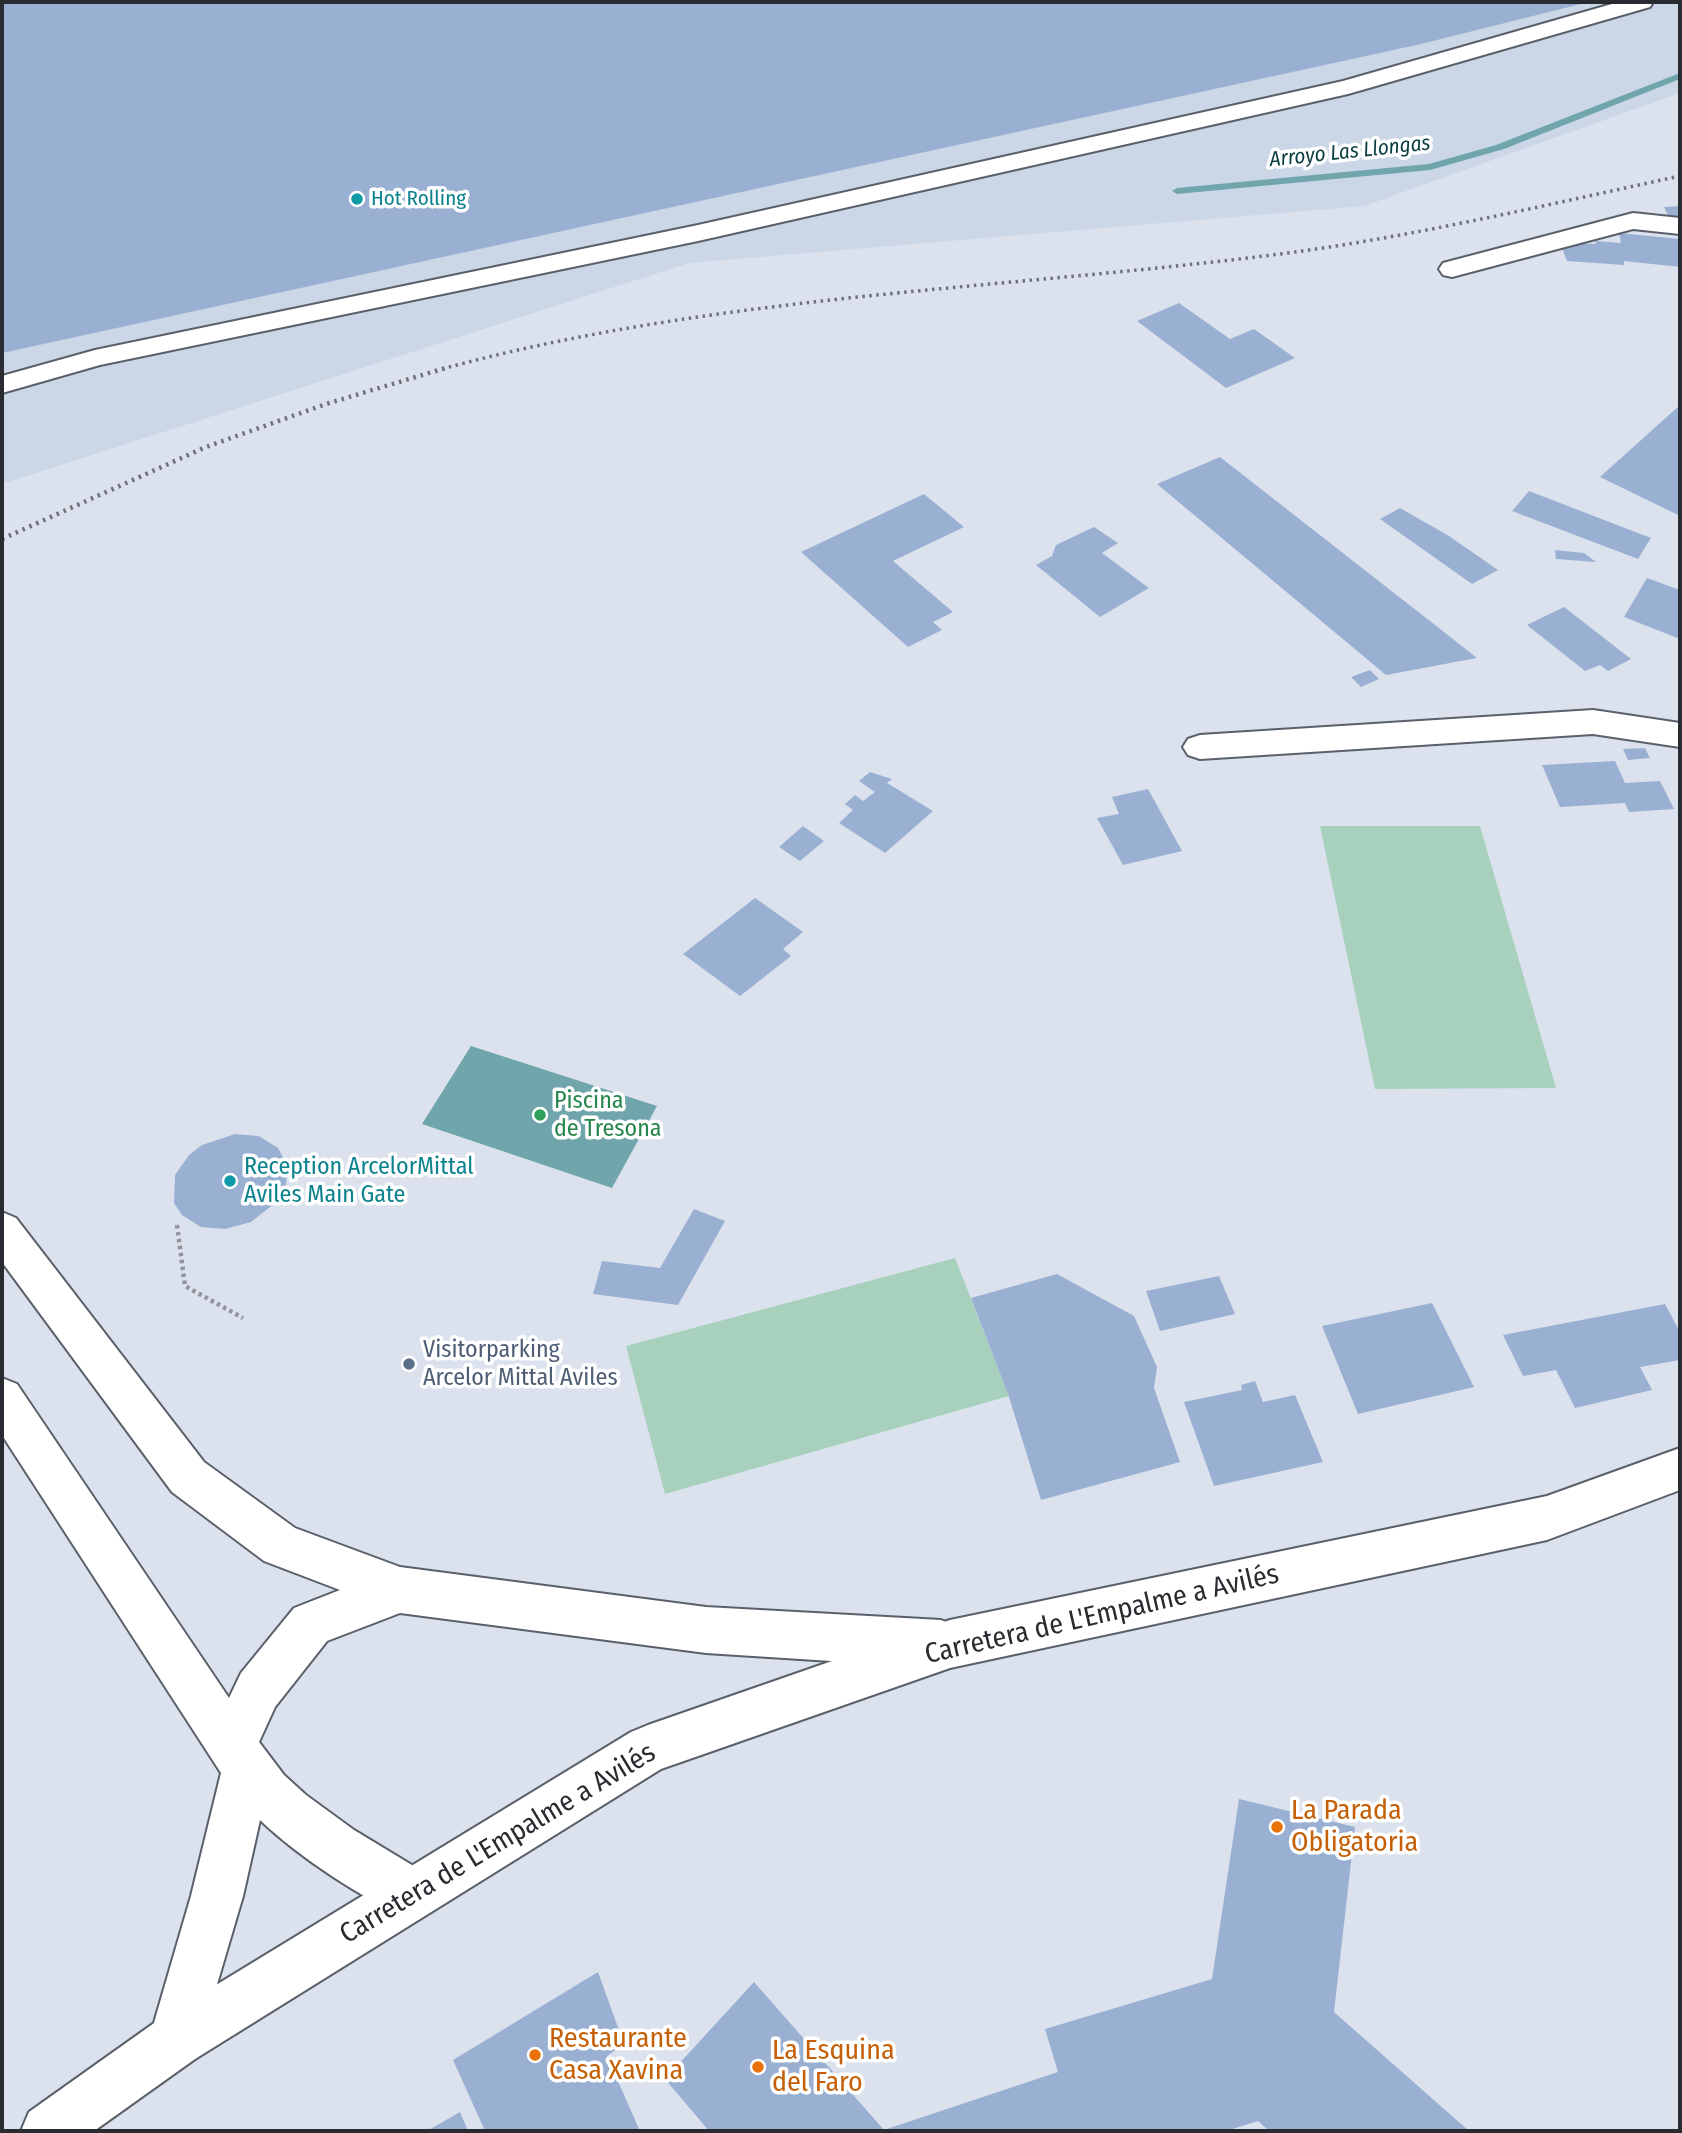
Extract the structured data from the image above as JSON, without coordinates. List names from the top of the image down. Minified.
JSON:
{"streets":{"street":["Carretera de L'Empalme a Avilés"]},"water":["Arroyo Las Llongas"],"places":["Hot Rolling","Piscina de Tresona","Reception ArcelorMittal Aviles Main Gate","Visitorparking Arcelor Mittal Aviles","La Parada Obligatoria","Restaurante Casa Xavina","La Esquina del Faro"]}
